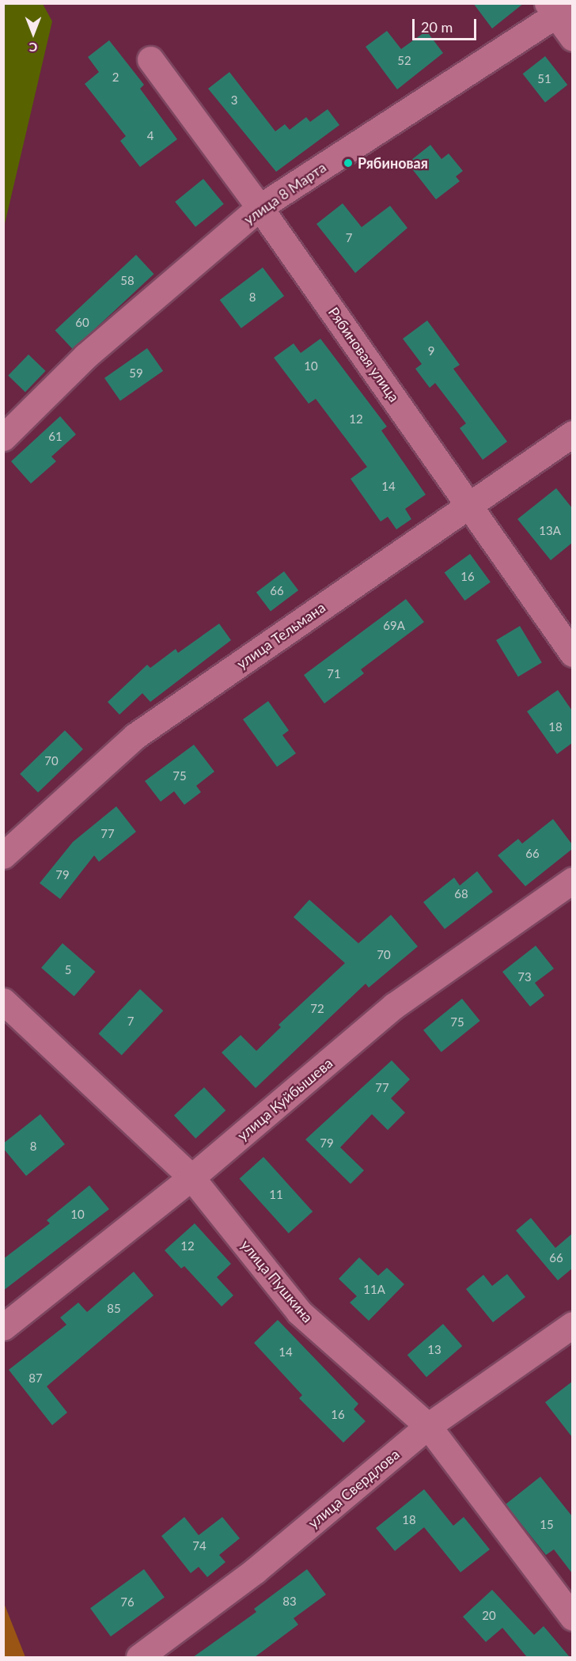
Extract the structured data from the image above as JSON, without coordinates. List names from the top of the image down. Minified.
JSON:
{"streets":{"street":["улица 8 Марта","Рябиновая улица","улица Тельмана","улица Куйбышева","улица Пушкина","улица Свердлова"]},"crossings":[["улица 8 Марта","Рябиновая улица"],["Рябиновая улица","улица Тельмана"],["улица Куйбышева","улица Пушкина"],["улица Пушкина","улица Свердлова"]],"places":["Рябиновая"],"house_numbers":["52","2","51","3","4","7","58","8","60","9","10","59","12","61","14","13А","16","66","69А","71","18","70","75","77","66","79","68","70","5","73","72","7","75","77","79","8","11","10","12","66","11А","85","13","14","87","16","18","15","74","83","76","20"],"scale_bar":"20 m","north":"bottom"}
